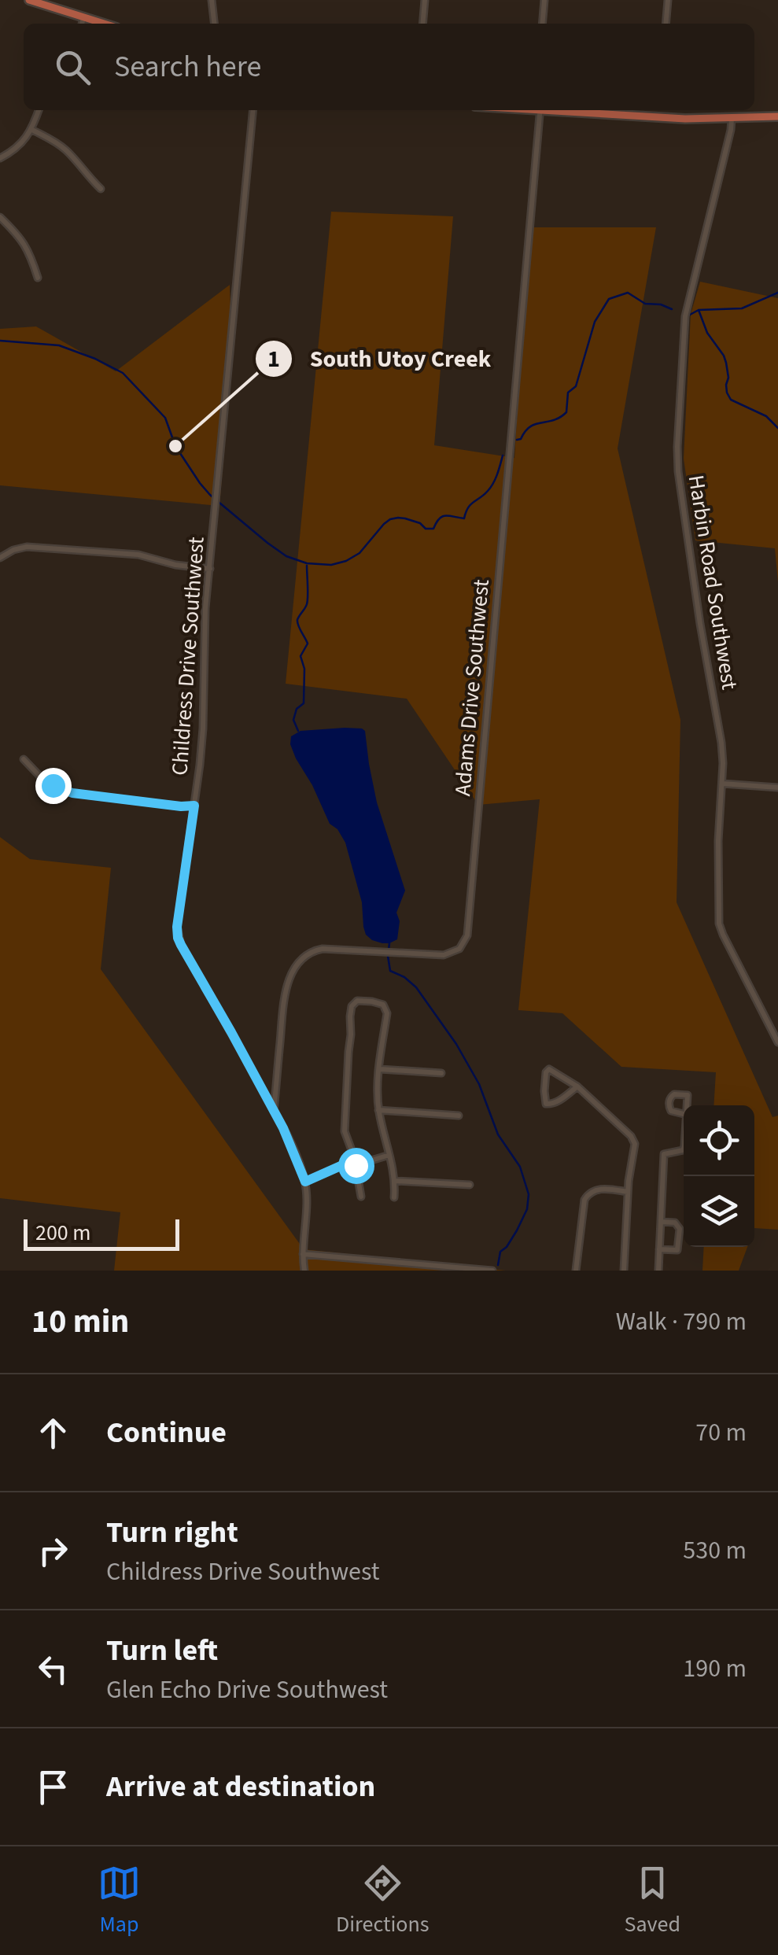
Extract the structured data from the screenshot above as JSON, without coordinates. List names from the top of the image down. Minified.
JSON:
{"streets":{"street":["Harbin Road Southwest","Childress Drive Southwest","Adams Drive Southwest"]},"crossings":[["Childress Drive Southwest","Adams Drive Southwest"]],"places":["South Utoy Creek"],"scale_bar":"200 m","page":{"search":"Search here","scale":"200 m","heading":["10 min","Walk · 790 m"],"list":[["Continue","70 m"],["Turn right","Childress Drive Southwest","530 m"],["Turn left","Glen Echo Drive Southwest","190 m"],"Arrive at destination"],"nav":["Map","Directions","Saved"]}}
